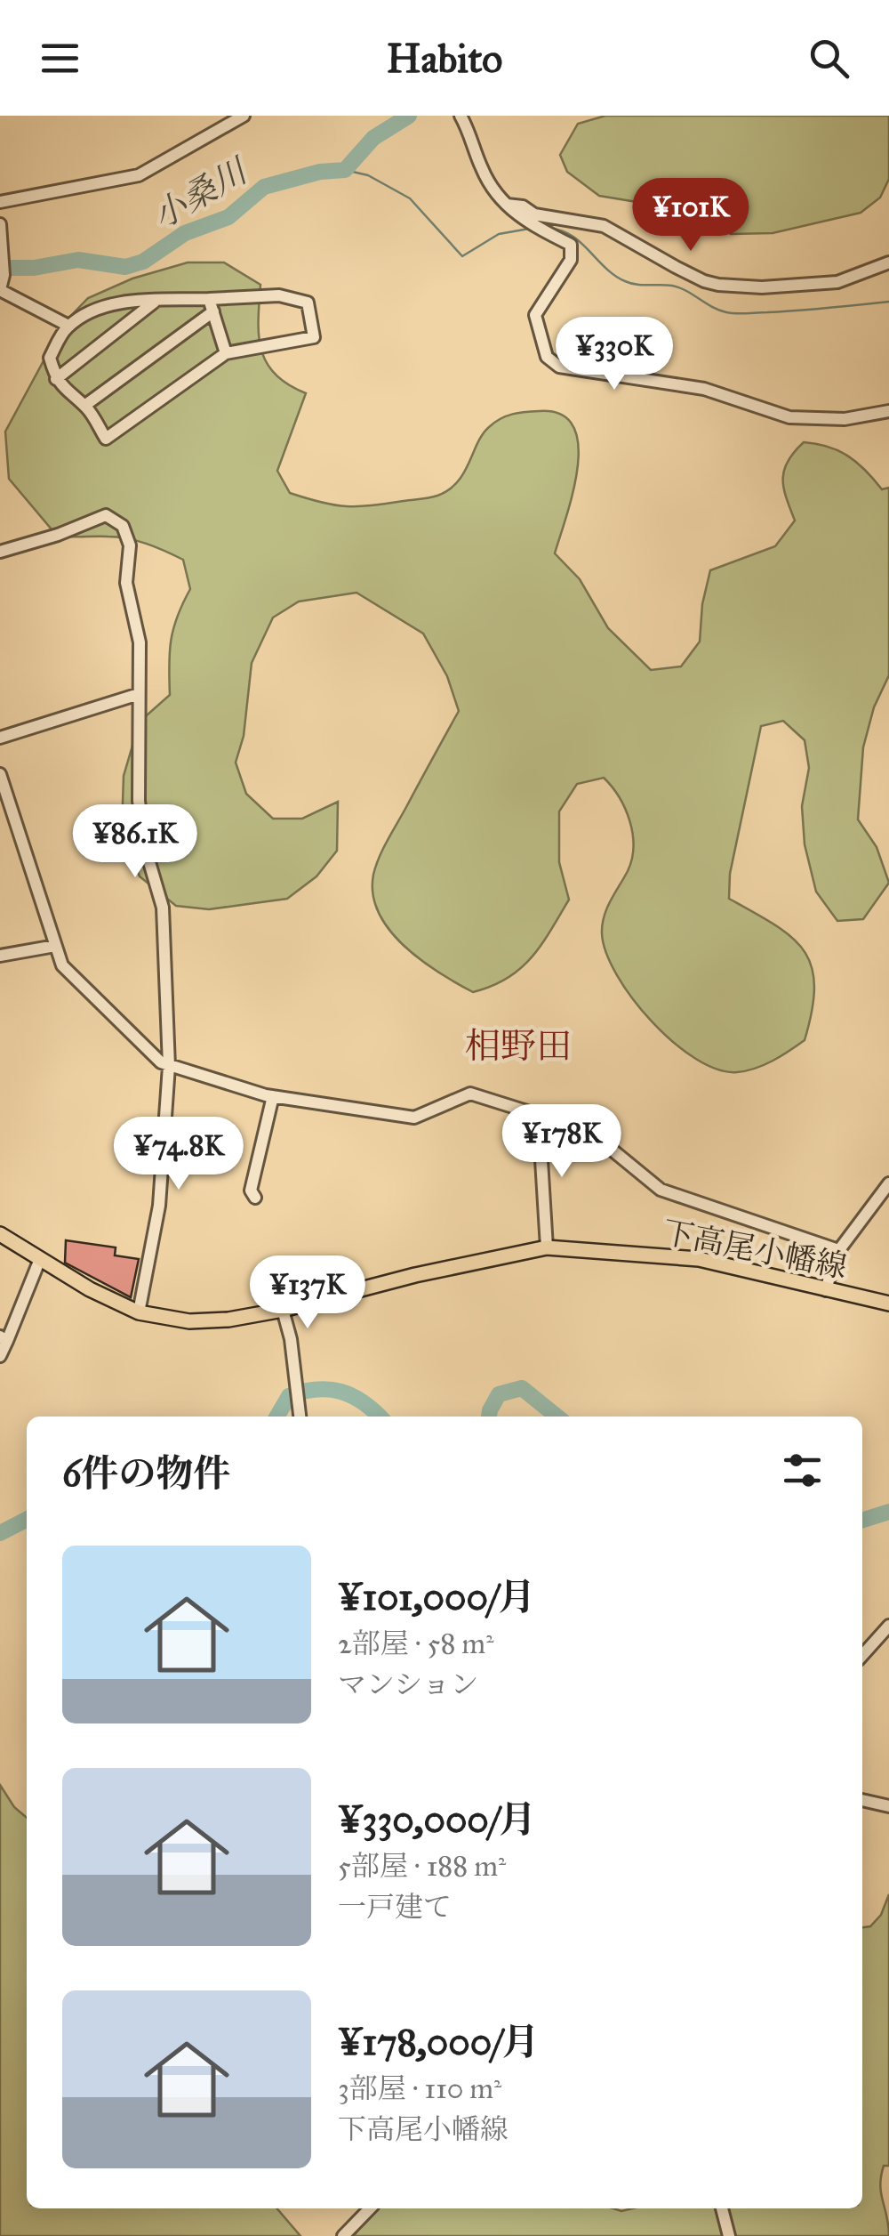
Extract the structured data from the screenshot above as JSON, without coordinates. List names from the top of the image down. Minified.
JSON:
{"streets":{"main road":["下高尾小幡線"]},"districts":["相野田"],"water":["小桑川"],"page":{"header":"Habito","price":["¥101K","¥330K","¥86.1K","¥178K","¥74.8K","¥137K"],"heading":"6件の物件","list":[{"name":"¥101,000/月","note":"2部屋 · 58 m² · マンション"},{"name":"¥330,000/月","note":"5部屋 · 188 m² · 一戸建て"},{"name":"¥178,000/月","note":"3部屋 · 110 m² · 下高尾小幡線"}]}}
